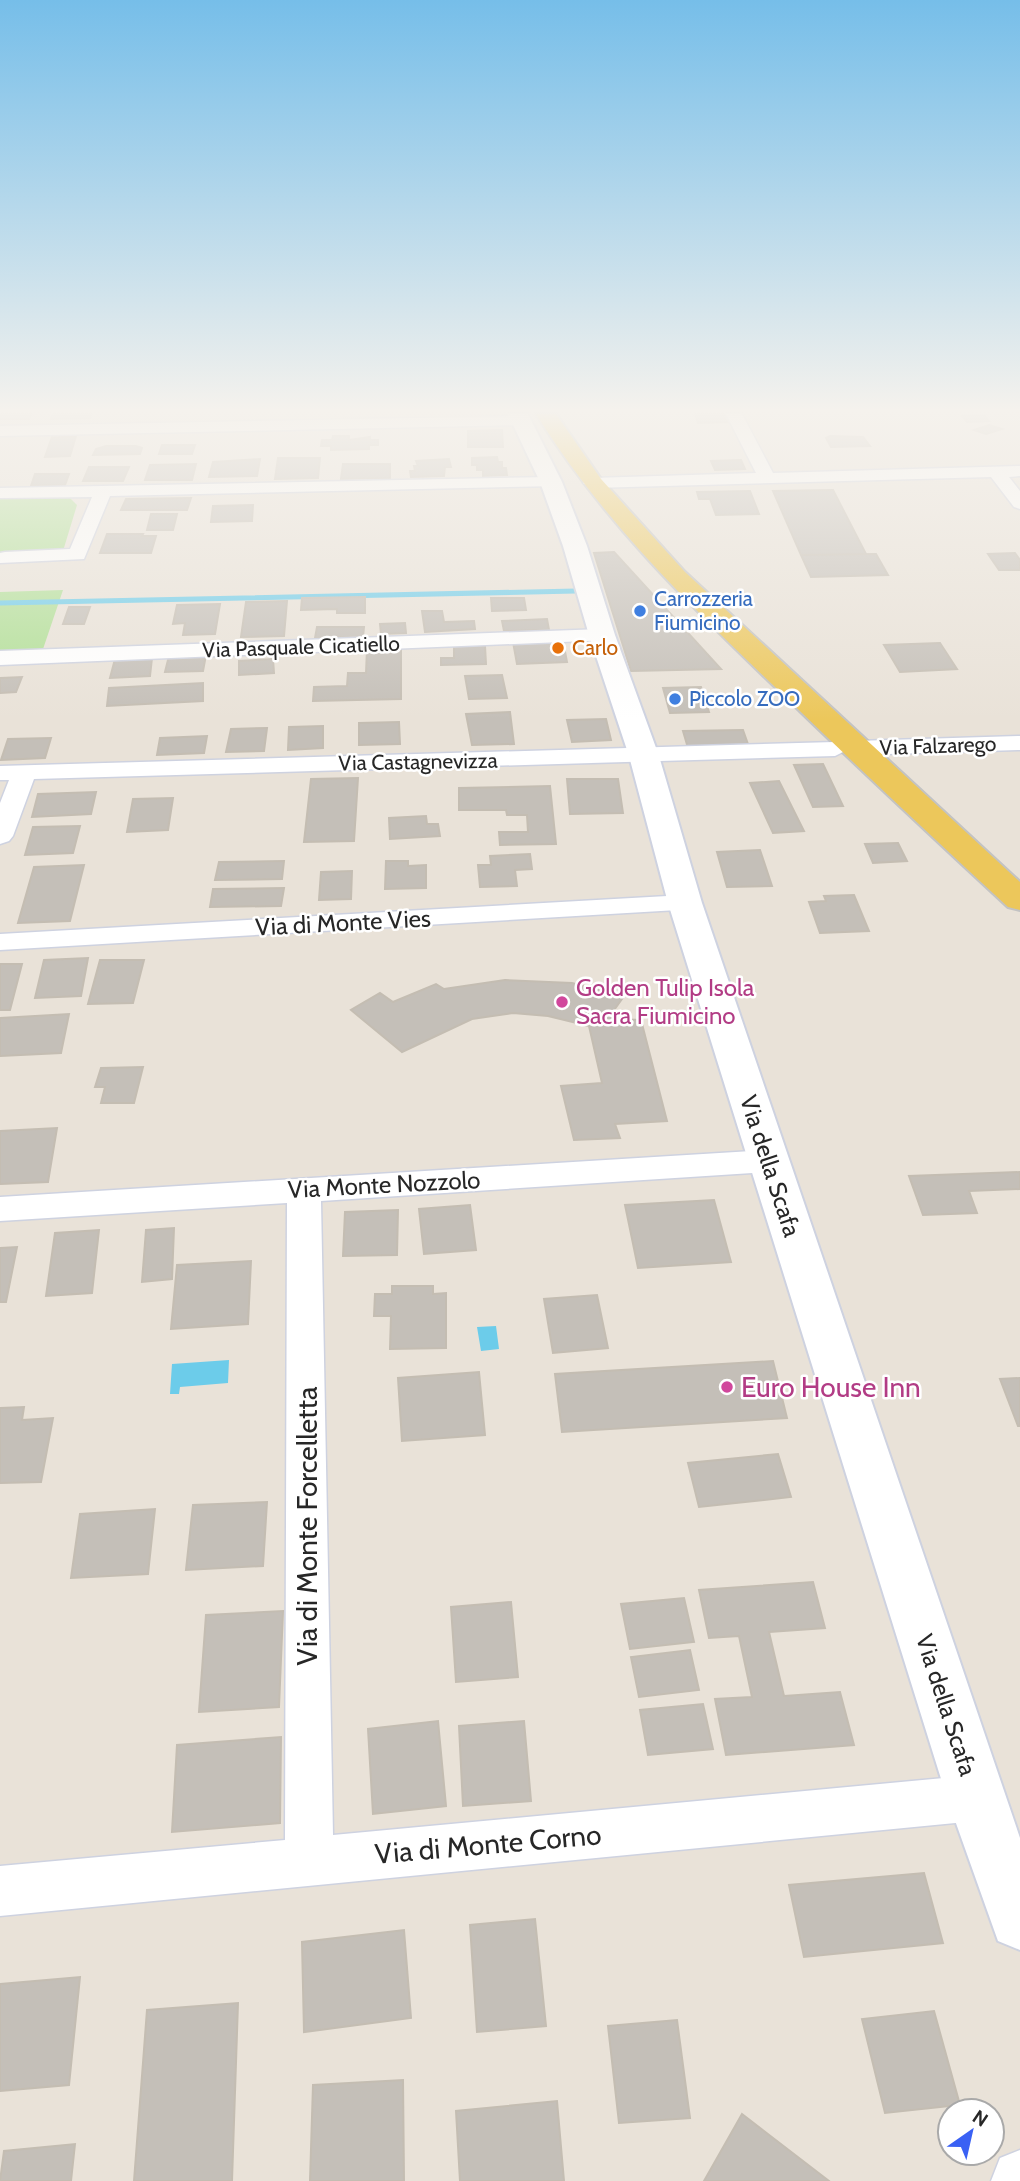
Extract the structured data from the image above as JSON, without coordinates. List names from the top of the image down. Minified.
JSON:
{"streets":{"street":["Via Pasquale Cicatiello","Via Falzarego","Via Castagnevizza","Via di Monte Vies","Via della Scafa","Via Monte Nozzolo","Via di Monte Forcelletta","Via di Monte Corno"]},"crossings":[["Via Pasquale Cicatiello","Via della Scafa"],["Via Falzarego","Via Castagnevizza"],["Via Castagnevizza","Via della Scafa"],["Via di Monte Vies","Via della Scafa"],["Via della Scafa","Via Monte Nozzolo"],["Via della Scafa","Via di Monte Corno"],["Via Monte Nozzolo","Via di Monte Forcelletta"],["Via di Monte Forcelletta","Via di Monte Corno"]],"places":["Carrozzeria Fiumicino","Carlo","Piccolo ZOO","Golden Tulip Isola Sacra Fiumicino","Euro House Inn"],"north":"top right"}
